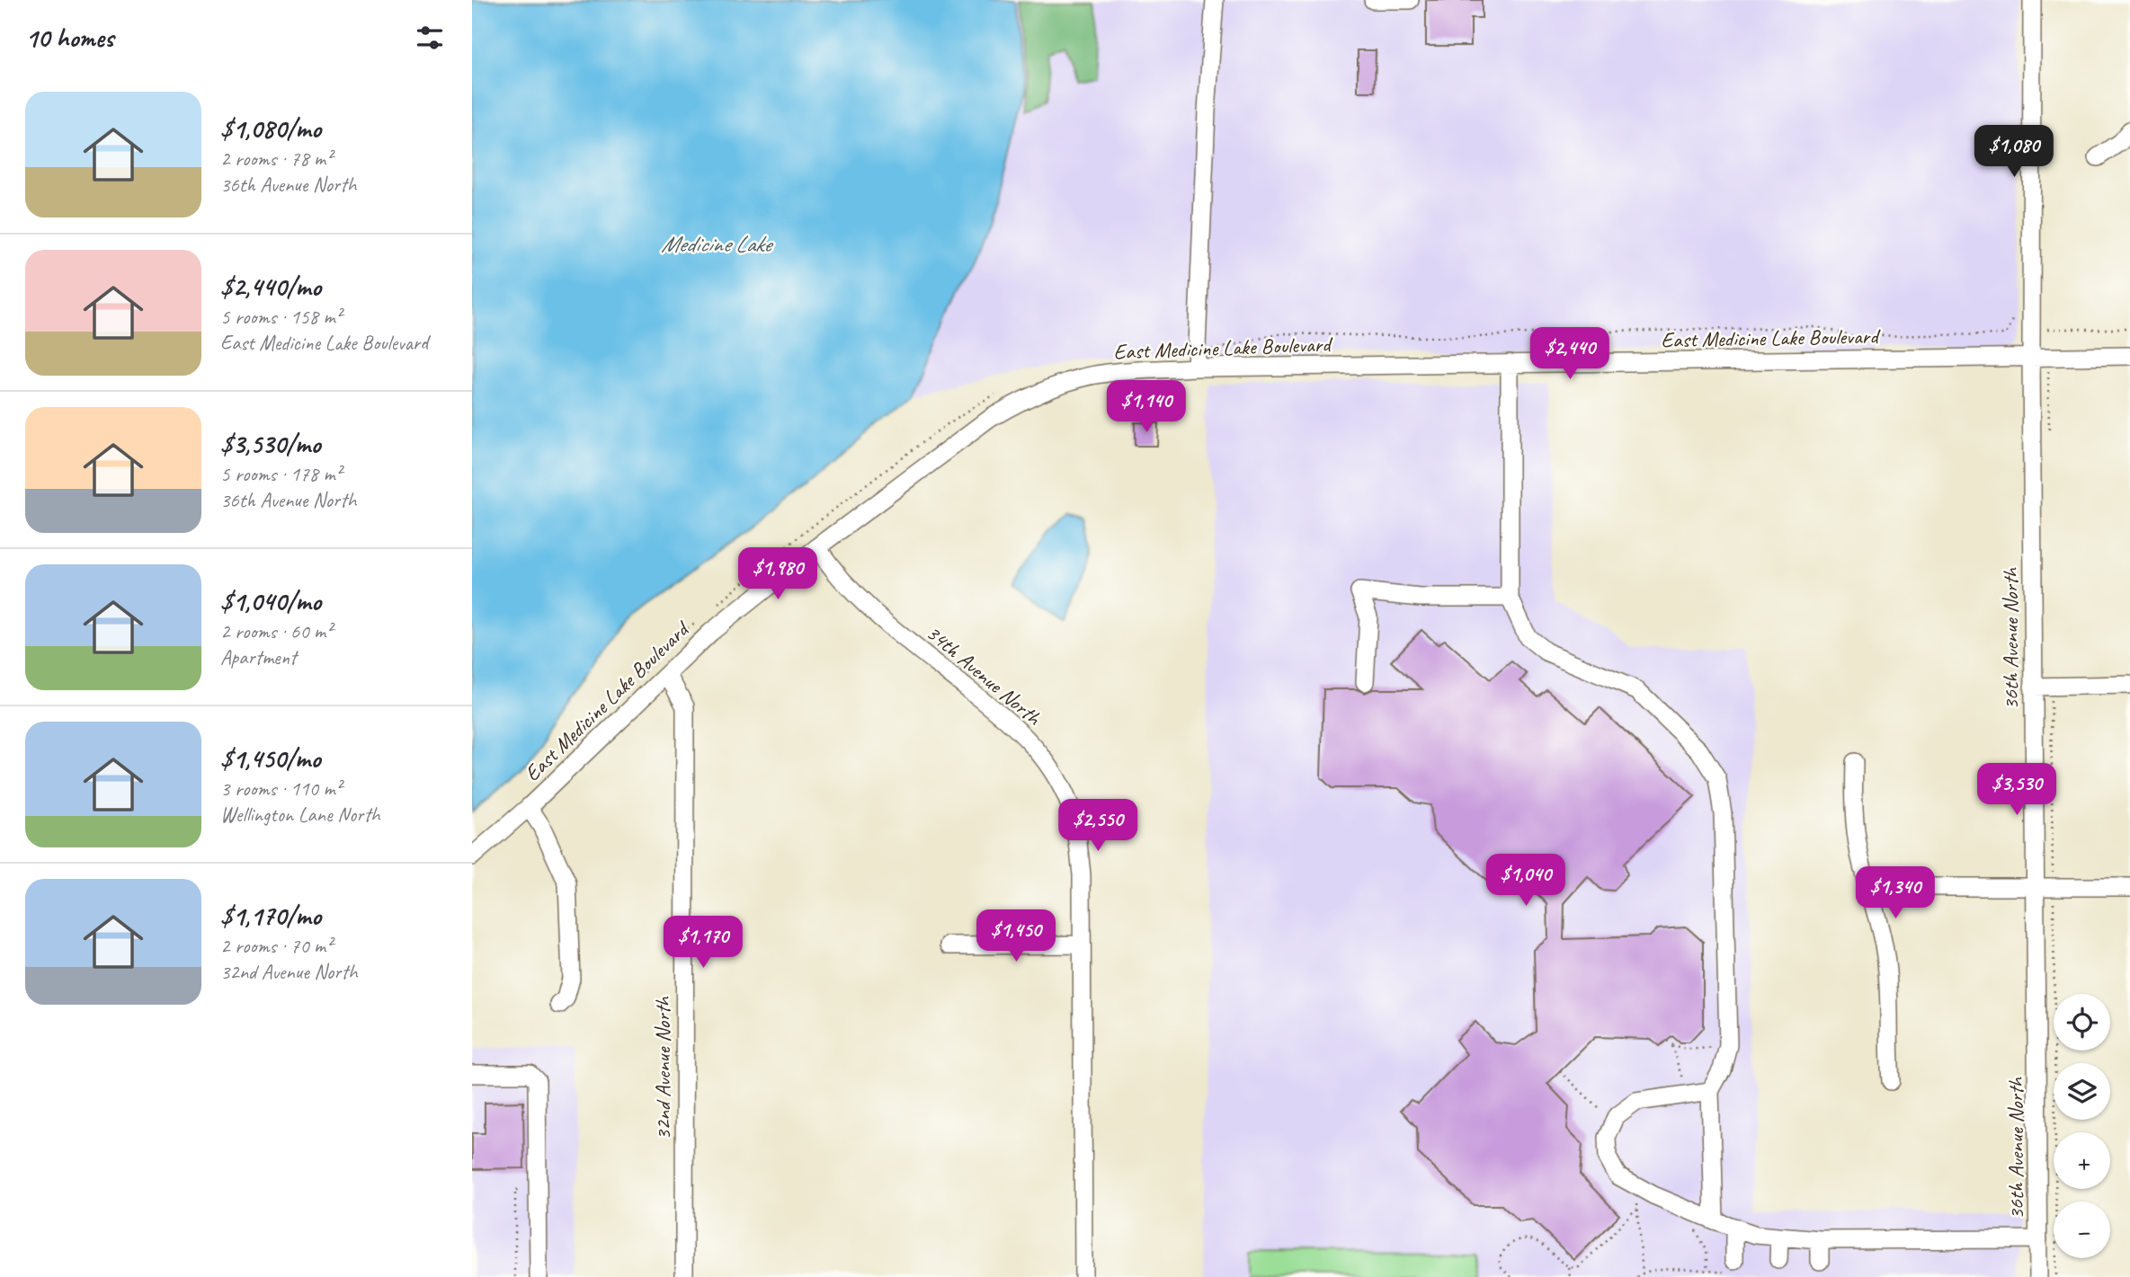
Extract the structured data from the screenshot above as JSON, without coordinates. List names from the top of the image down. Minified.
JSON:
{"streets":{"street":["East Medicine Lake Boulevard","36th Avenue North","34th Avenue North","32nd Avenue North"]},"crossings":[["East Medicine Lake Boulevard","36th Avenue North"],["East Medicine Lake Boulevard","34th Avenue North"],["East Medicine Lake Boulevard","32nd Avenue North"]],"water":["Medicine Lake"],"page":{"heading":"10 homes","list":[{"name":"$1,080/mo","note":"2 rooms · 78 m² · 36th Avenue North"},{"name":"$2,440/mo","note":"5 rooms · 158 m² · East Medicine Lake Boulevard"},{"name":"$3,530/mo","note":"5 rooms · 178 m² · 36th Avenue North"},{"name":"$1,040/mo","note":"2 rooms · 60 m² · Apartment"},{"name":"$1,450/mo","note":"3 rooms · 110 m² · Wellington Lane North"},{"name":"$1,170/mo","note":"2 rooms · 70 m² · 32nd Avenue North"}],"price":["$1,080","$2,440","$1,140","$1,980","$3,530","$2,550","$1,040","$1,340","$1,450","$1,170"],"map_buttons":["+","−"]}}
